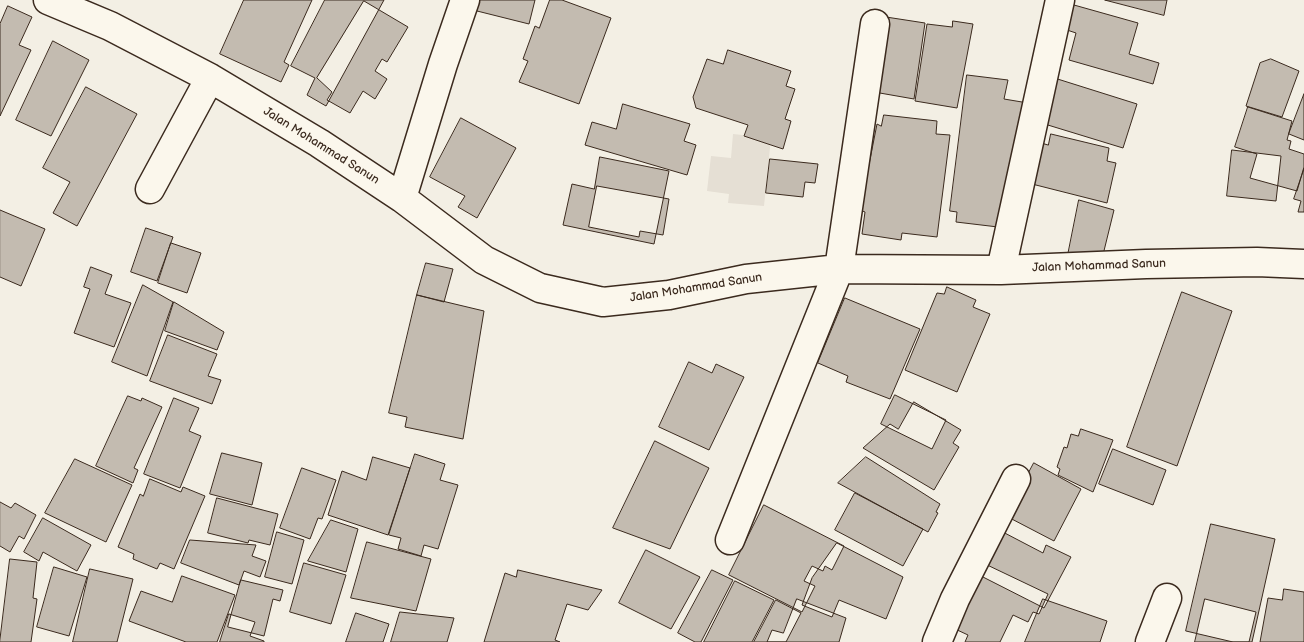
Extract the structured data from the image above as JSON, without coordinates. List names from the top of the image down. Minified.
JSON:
{"streets":{"street":["Jalan Mohammad Sanun"]}}
